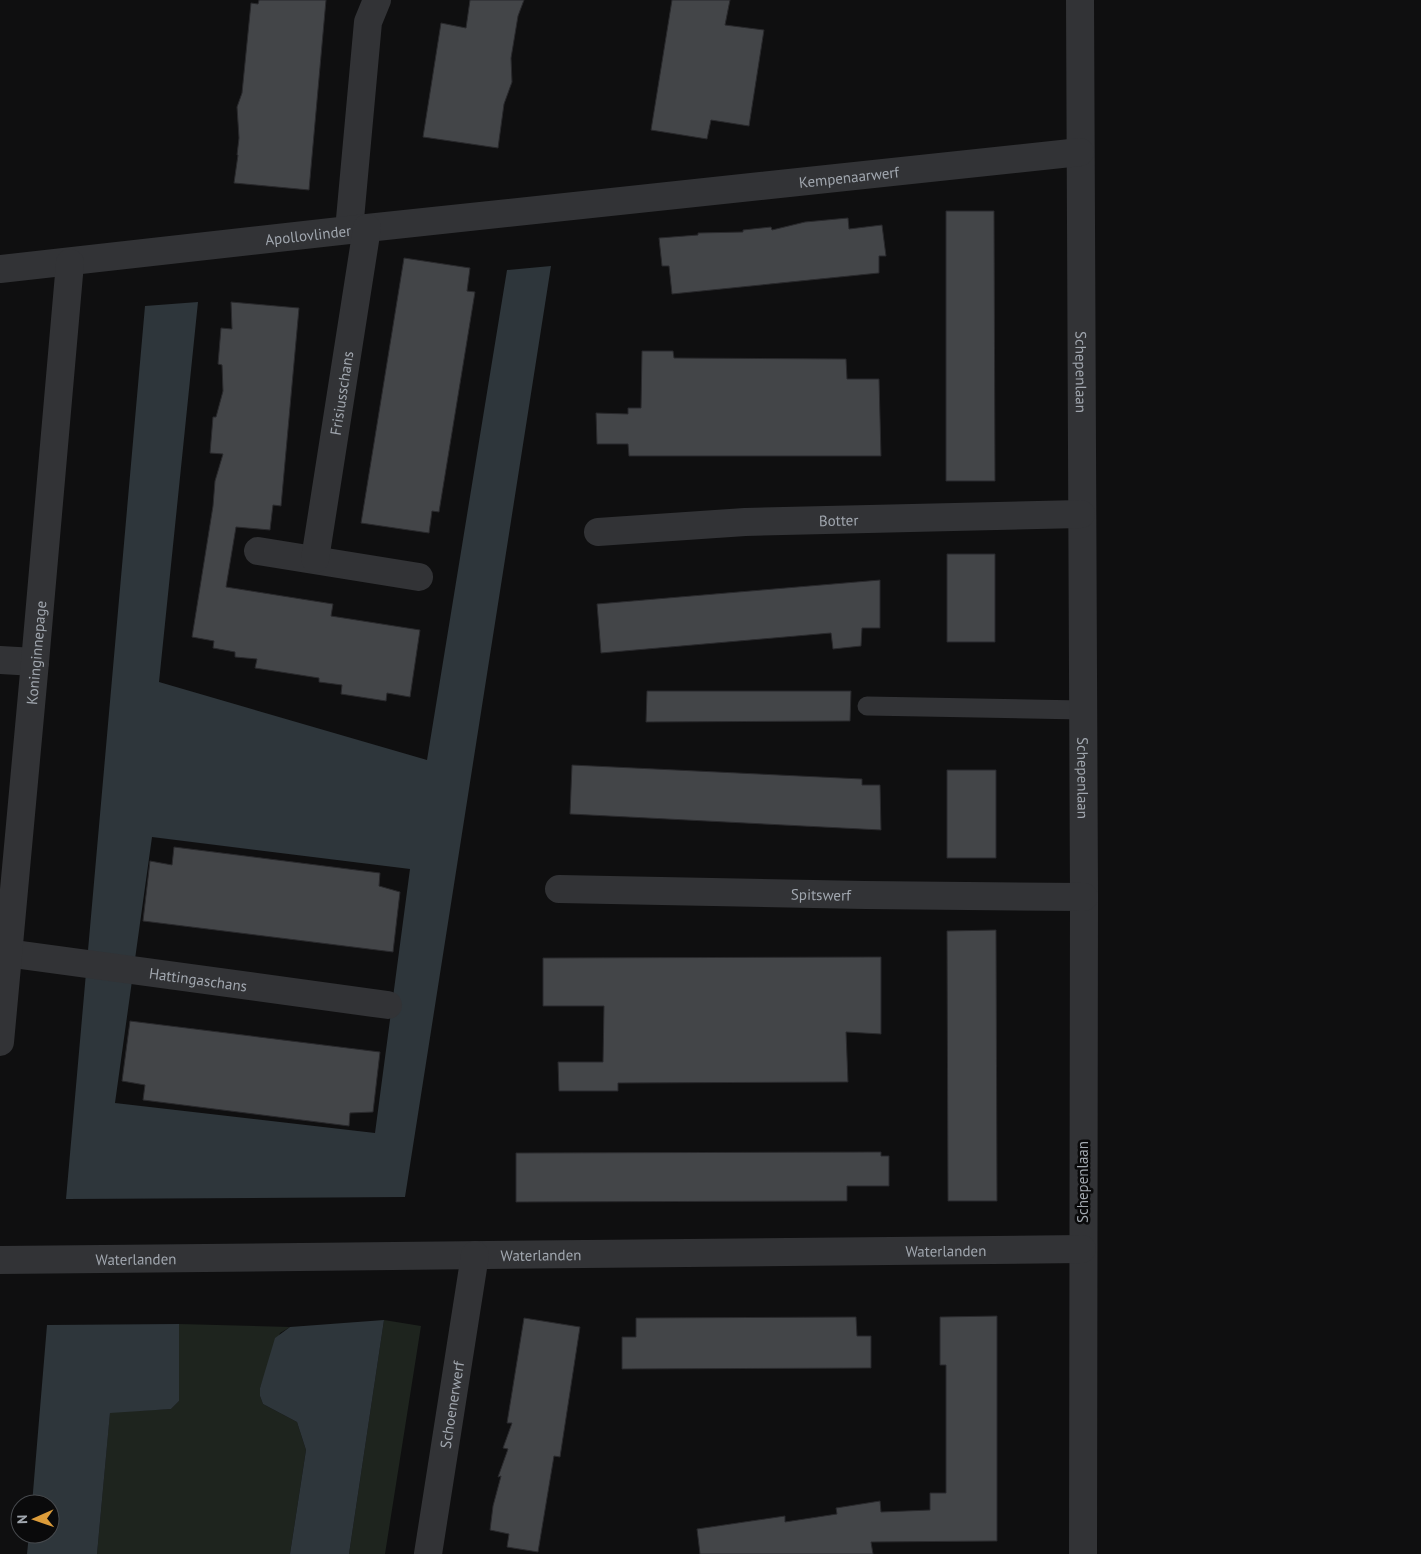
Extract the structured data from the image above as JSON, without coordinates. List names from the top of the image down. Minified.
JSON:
{"streets":{"street":["Kempenaarwerf","Apollovlinder","Schepenlaan","Frisiusschans","Botter","Koninginnepage","Spitswerf","Hattingaschans","Waterlanden","Schoenerwerf"]},"crossings":[["Kempenaarwerf","Apollovlinder"],["Kempenaarwerf","Schepenlaan"],["Apollovlinder","Frisiusschans"],["Apollovlinder","Koninginnepage"],["Schepenlaan","Botter"],["Schepenlaan","Spitswerf"],["Schepenlaan","Waterlanden"],["Koninginnepage","Hattingaschans"],["Waterlanden","Schoenerwerf"]],"north":"left"}
